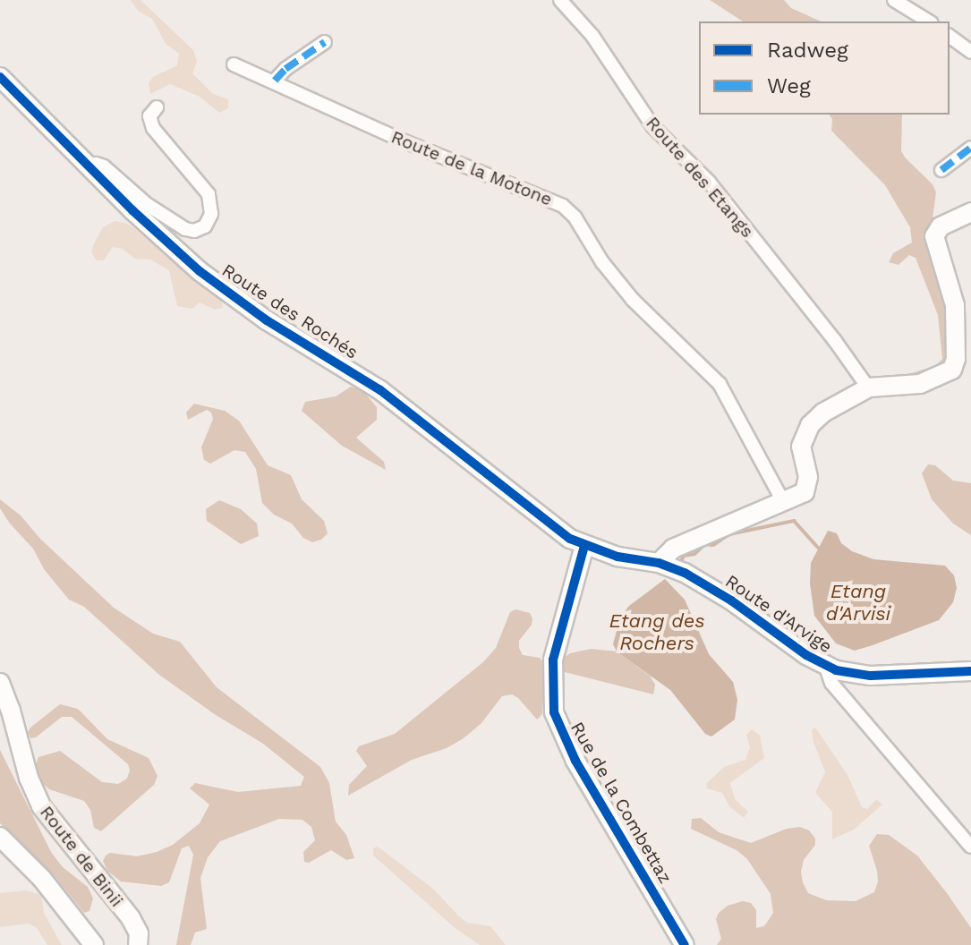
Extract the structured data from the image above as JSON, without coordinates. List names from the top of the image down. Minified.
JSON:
{"streets":{"street":["Route de la Motone","Route des Etangs","Route des Rochés","Route d'Arvige","Rue de la Combettaz","Route de Binii"]},"crossings":[["Route des Rochés","Route d'Arvige"],["Route des Rochés","Rue de la Combettaz"]],"water":["Etang d'Arvisi","Etang des Rochers"],"legend":["Radweg","Weg"]}
